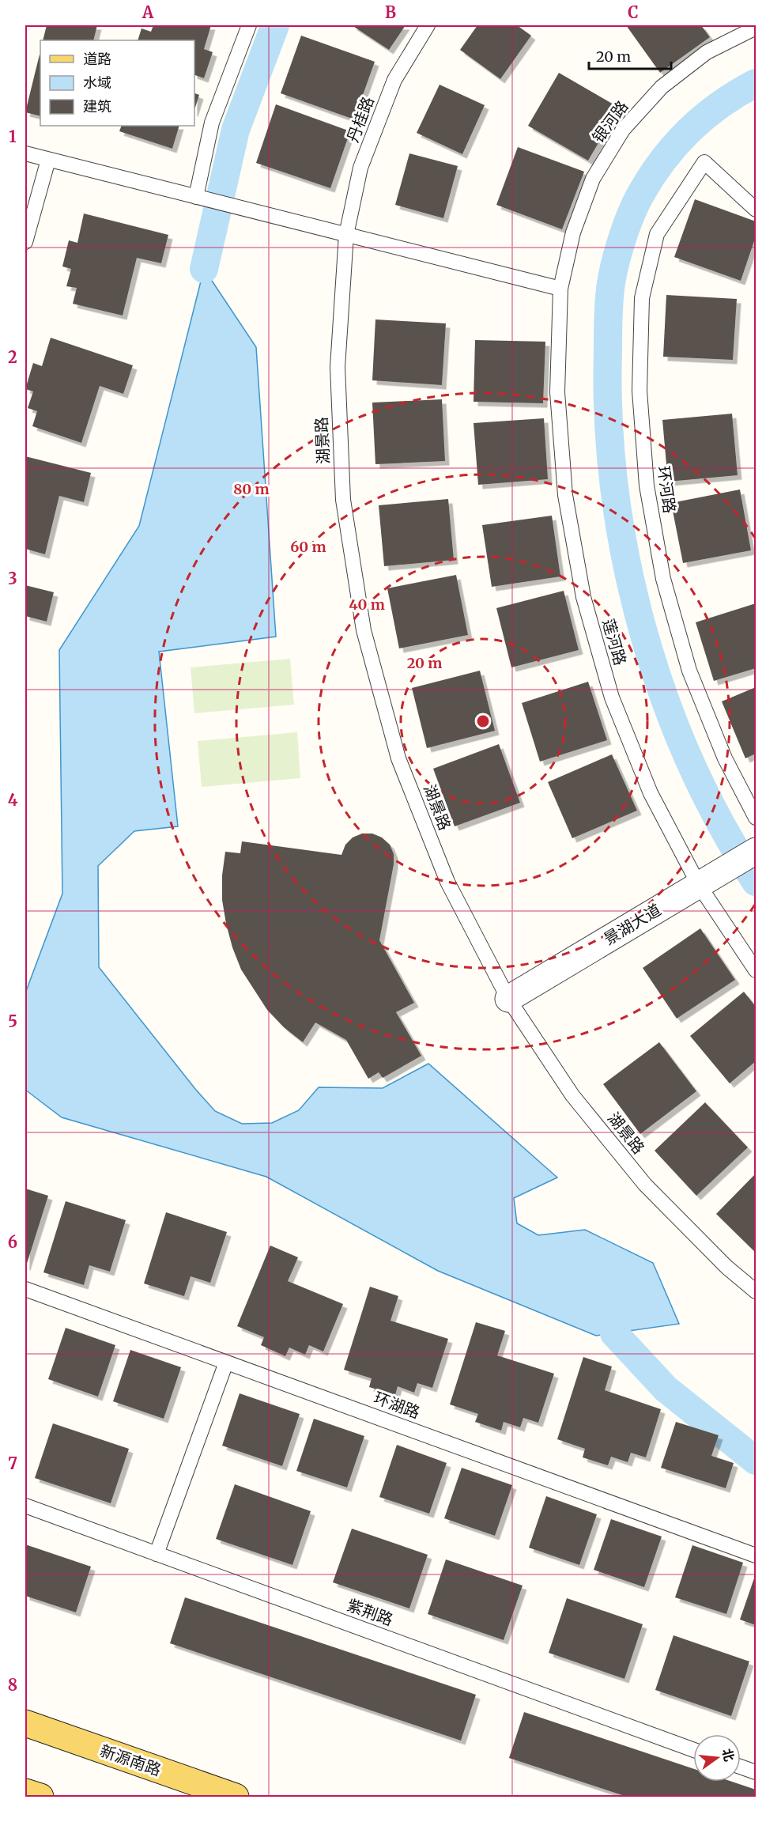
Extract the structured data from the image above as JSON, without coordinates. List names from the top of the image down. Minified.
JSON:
{"streets":{"main road":["新源南路"],"street":["景湖大道"],"lane":["丹桂路","银河路","湖景路","环河路","莲河路","环湖路","紫荆路"]},"crossings":[["丹桂路","湖景路"],["银河路","莲河路"],["湖景路","景湖大道"],["莲河路","景湖大道"]],"legend":["道路","水域","建筑"],"scale_bar":"20 m","north":"right","grid":{"columns":["A","B","C"],"rows":["1","2","3","4","5","6","7","8"]},"rings":["80 m","60 m","40 m","20 m"]}
